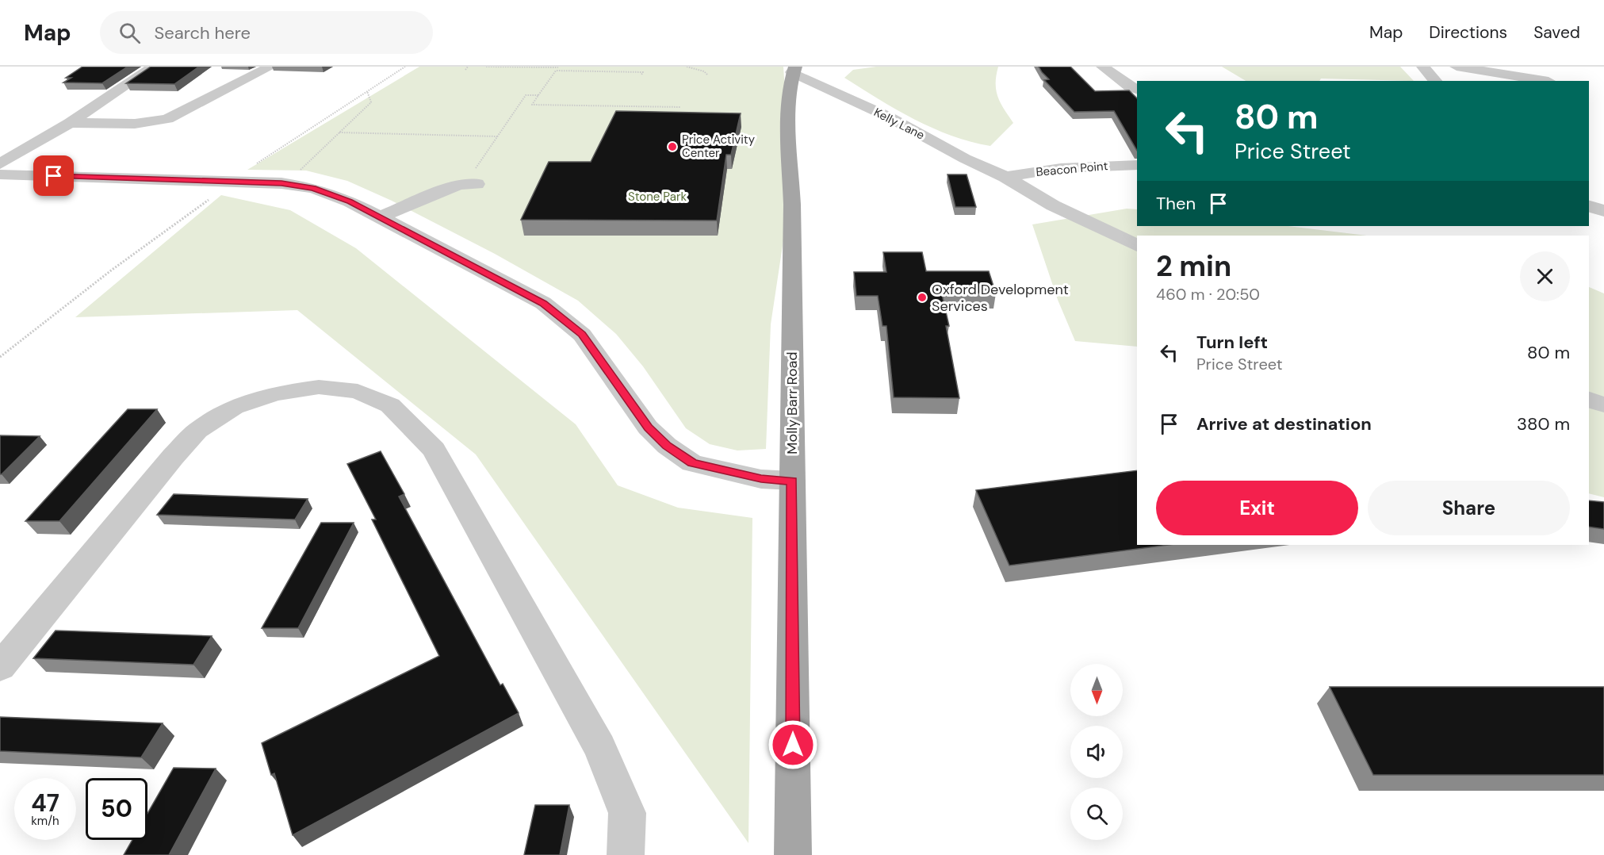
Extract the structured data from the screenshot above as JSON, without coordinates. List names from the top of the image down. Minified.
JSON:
{"streets":{"main road":["Molly Barr Road"],"street":["Kelly Lane","Beacon Point"]},"crossings":[["Kelly Lane","Beacon Point"],["Kelly Lane","Molly Barr Road"]],"parks":["Stone Park"],"places":["Price Activity Center","Oxford Development Services"],"north":"bottom","page":{"header":"Map","search":"Search here","nav":["Map","Directions","Saved"],"turn":["80 m","Price Street"],"then":"Then","heading":["2 min","460 m · 20:50"],"list":[{"name":"Turn left","note":"Price Street","value":"80 m"},{"name":"Arrive at destination","value":"380 m"}],"buttons":["Exit","Share"],"speed":"47 km/h","limit":"50"}}
